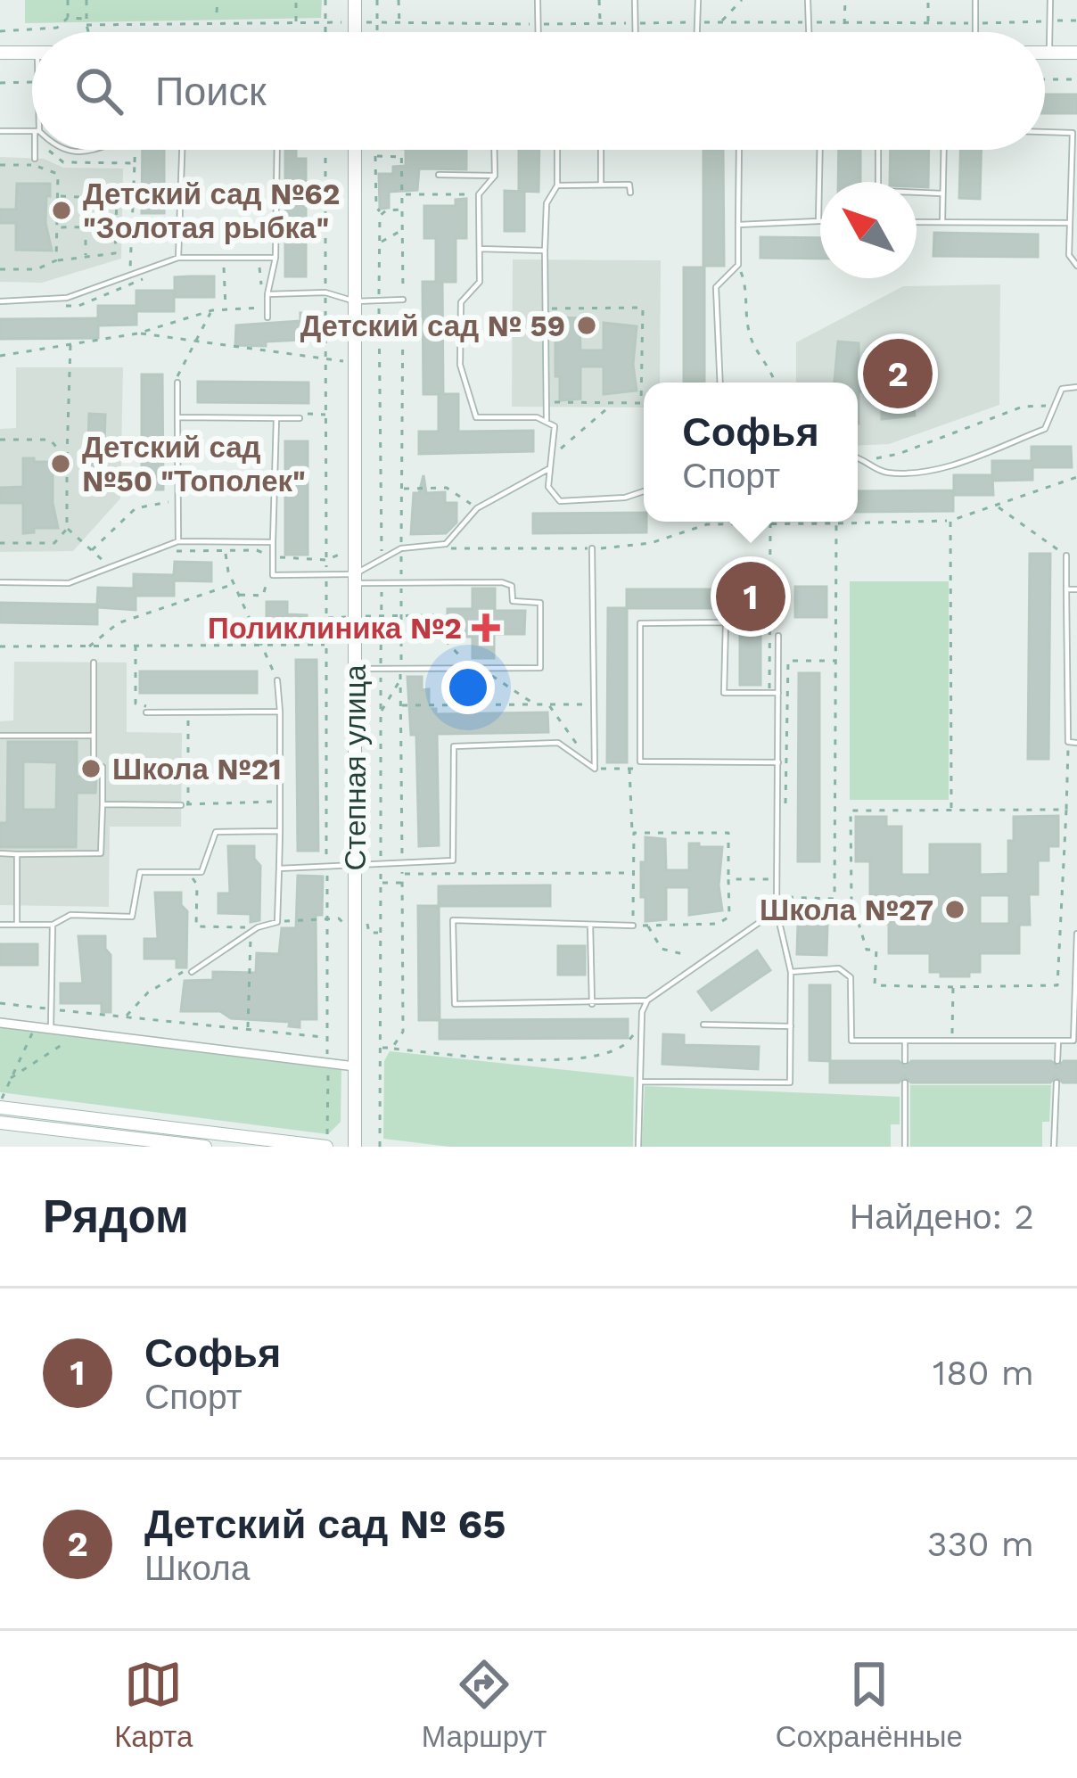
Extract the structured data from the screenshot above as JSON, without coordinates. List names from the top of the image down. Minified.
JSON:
{"streets":{"street":["Степная улица"]},"places":{"other":["Детский сад №62 \"Золотая рыбка\"","Детский сад № 59","Детский сад №50 \"Тополек\"","Школа №21","Школа №27"],"health":["Поликлиника №2"]},"north":"top left","page":{"search":"Поиск","pins":["2","1"],"popup":["Софья","Спорт"],"heading":["Рядом","Найдено: 2"],"list":[{"mark":"1","name":"Софья","note":"Спорт","value":"180 m"},{"mark":"2","name":"Детский сад № 65","note":"Школа","value":"330 m"}],"nav":["Карта","Маршрут","Сохранённые"]}}
